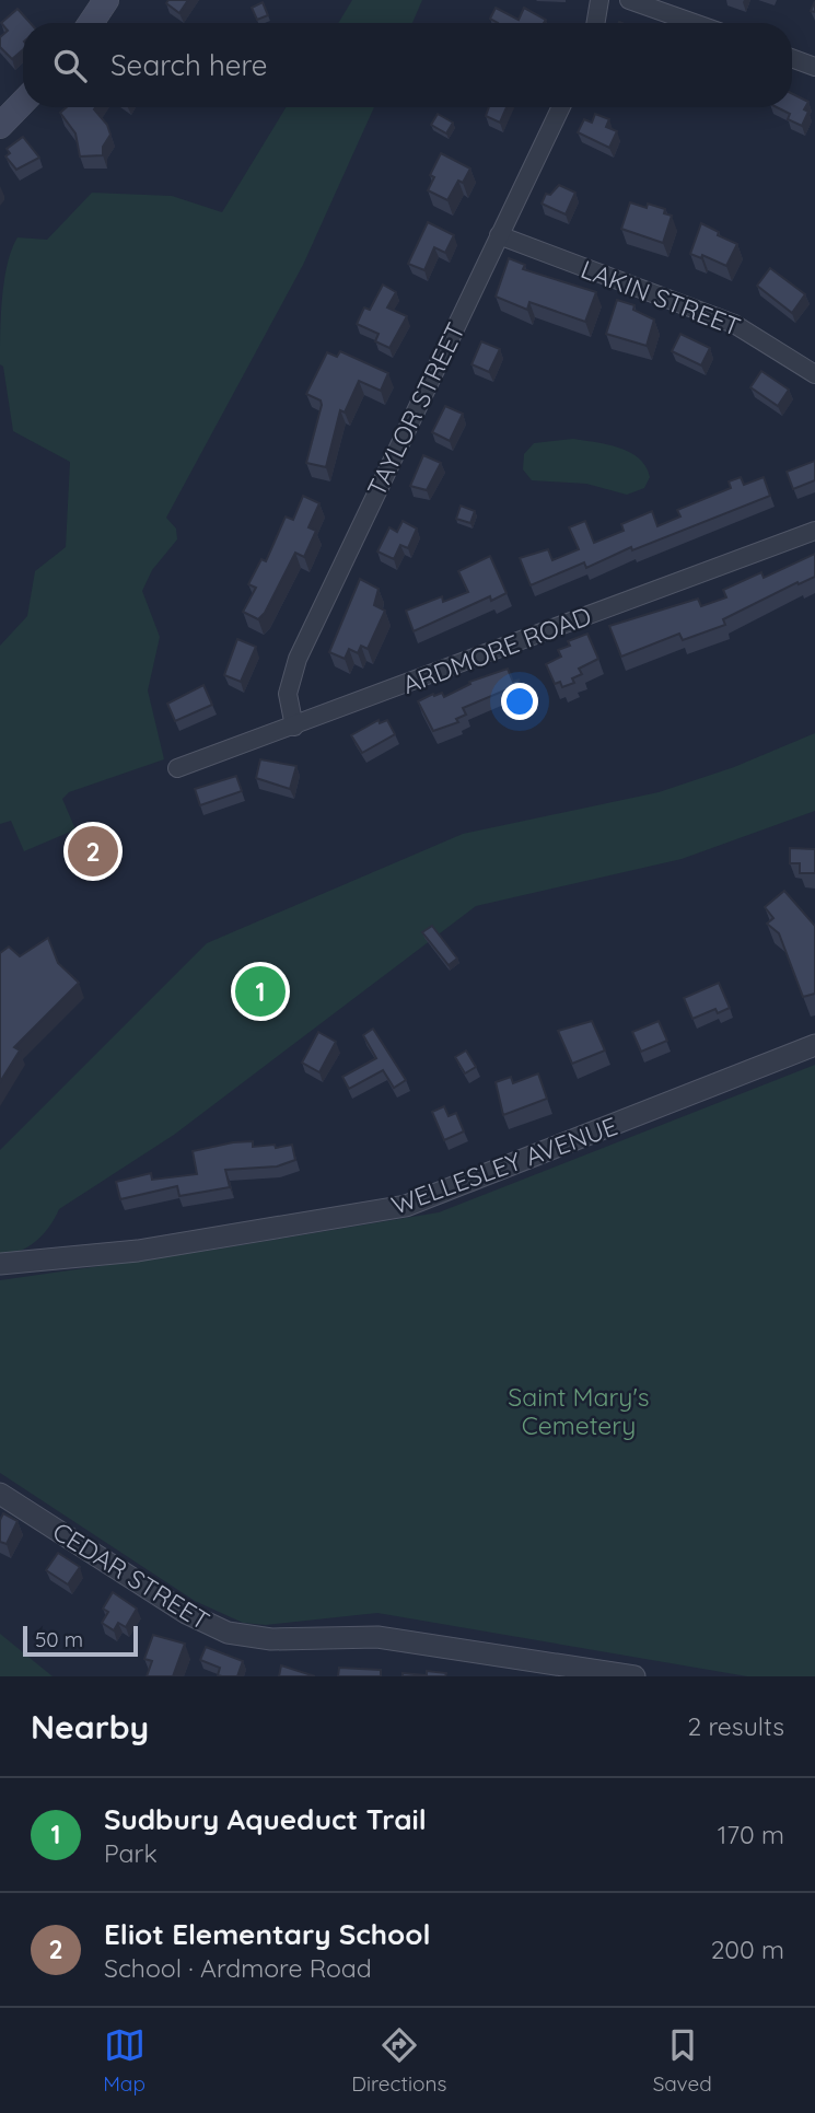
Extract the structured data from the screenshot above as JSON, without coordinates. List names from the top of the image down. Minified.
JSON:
{"streets":{"street":["LAKIN STREET","TAYLOR STREET","ARDMORE ROAD","WELLESLEY AVENUE","CEDAR STREET"]},"crossings":[["LAKIN STREET","TAYLOR STREET"],["TAYLOR STREET","ARDMORE ROAD"]],"parks":["Saint Mary's Cemetery"],"scale_bar":"50 m","page":{"search":"Search here","pins":["2","1"],"scale":"50 m","heading":["Nearby","2 results"],"list":[{"mark":"1","name":"Sudbury Aqueduct Trail","note":"Park","value":"170 m"},{"mark":"2","name":"Eliot Elementary School","note":"School · Ardmore Road","value":"200 m"}],"nav":["Map","Directions","Saved"]}}
